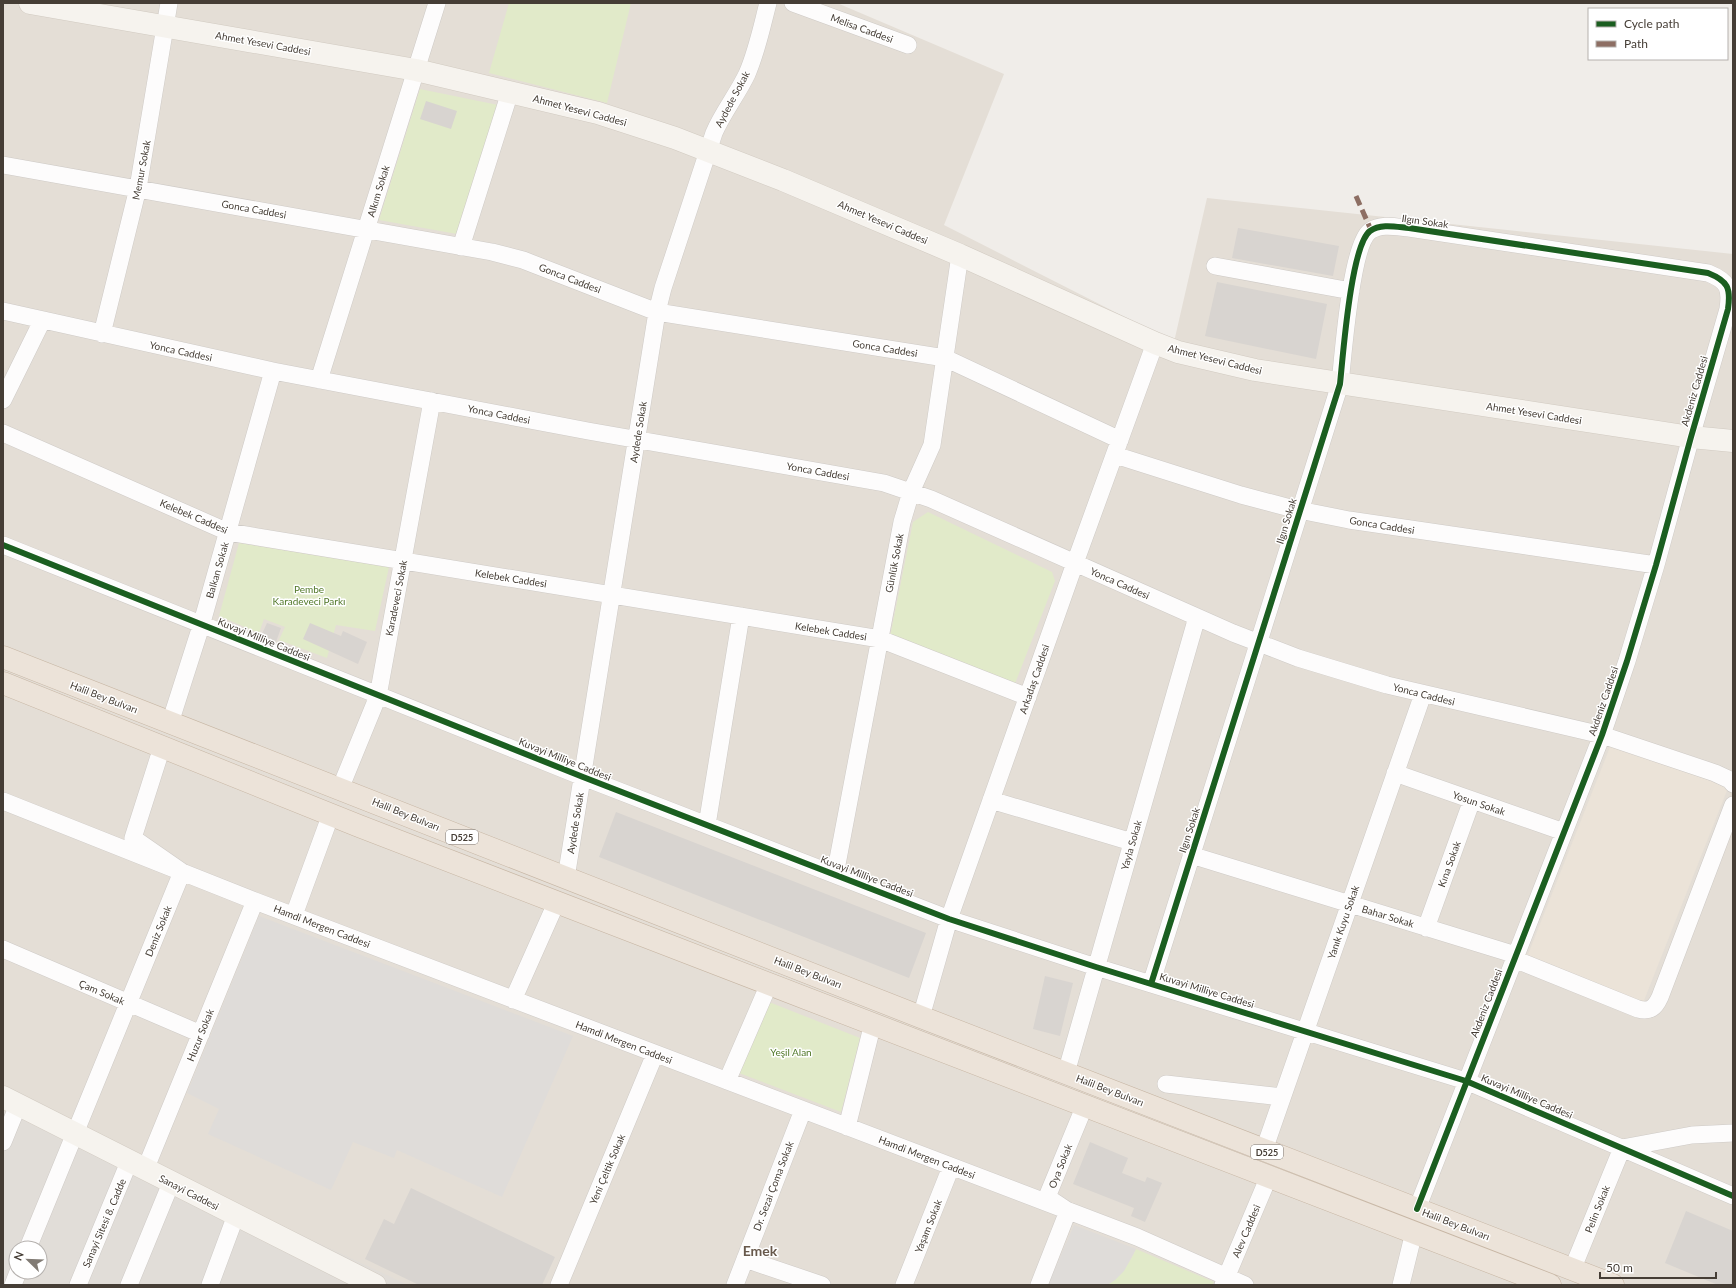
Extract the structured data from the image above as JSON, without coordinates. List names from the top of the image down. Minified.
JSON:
{"streets":{"highway":["Halil Bey Bulvarı","D525"],"street":["Melisa Caddesi","Ahmet Yesevi Caddesi","Aydede Sokak","Memur Sokak","Alkım Sokak","Gonca Caddesi","Ilgın Sokak","Yonca Caddesi","Akdeniz Caddesi","Kelebek Caddesi","Günlük Sokak","Balkan Sokak","Karadeveci Sokak","Kuvayi Milliye Caddesi","Arkadaş Caddesi","Yosun Sokak","Yayla Sokak","Kına Sokak","Bahar Sokak","Yanık Kuyu Sokak","Hamdi Mergen Caddesi","Deniz Sokak","Çam Sokak","Huzur Sokak","Oya Sokak","Yeni Çeltik Sokak","Dr. Sezai Çoma Sokak","Sanayi Caddesi","Pelin Sokak","Sanayi Sitesi 8. Cadde","Yaşam Sokak","Alev Caddesi"]},"crossings":[["Ahmet Yesevi Caddesi","Aydede Sokak"],["Ahmet Yesevi Caddesi","Memur Sokak"],["Ahmet Yesevi Caddesi","Alkım Sokak"],["Ahmet Yesevi Caddesi","Ilgın Sokak"],["Ahmet Yesevi Caddesi","Akdeniz Caddesi"],["Ahmet Yesevi Caddesi","Günlük Sokak"],["Ahmet Yesevi Caddesi","Arkadaş Caddesi"],["Aydede Sokak","Gonca Caddesi"],["Aydede Sokak","Yonca Caddesi"],["Aydede Sokak","Kelebek Caddesi"],["Aydede Sokak","Kuvayi Milliye Caddesi"],["Aydede Sokak","Halil Bey Bulvarı"],["Memur Sokak","Gonca Caddesi"],["Memur Sokak","Yonca Caddesi"],["Alkım Sokak","Gonca Caddesi"],["Alkım Sokak","Yonca Caddesi"],["Gonca Caddesi","Ilgın Sokak"],["Gonca Caddesi","Akdeniz Caddesi"],["Gonca Caddesi","Günlük Sokak"],["Gonca Caddesi","Arkadaş Caddesi"],["Ilgın Sokak","Yonca Caddesi"],["Ilgın Sokak","Akdeniz Caddesi"],["Ilgın Sokak","Kuvayi Milliye Caddesi"],["Ilgın Sokak","Bahar Sokak"],["Yonca Caddesi","Akdeniz Caddesi"],["Yonca Caddesi","Günlük Sokak"],["Yonca Caddesi","Balkan Sokak"],["Yonca Caddesi","Karadeveci Sokak"],["Yonca Caddesi","Arkadaş Caddesi"],["Yonca Caddesi","Yayla Sokak"],["Yonca Caddesi","Yanık Kuyu Sokak"],["Akdeniz Caddesi","Kuvayi Milliye Caddesi"],["Akdeniz Caddesi","Halil Bey Bulvarı"],["Akdeniz Caddesi","Yosun Sokak"],["Akdeniz Caddesi","Bahar Sokak"],["Kelebek Caddesi","Günlük Sokak"],["Kelebek Caddesi","Balkan Sokak"],["Kelebek Caddesi","Karadeveci Sokak"],["Kelebek Caddesi","Arkadaş Caddesi"],["Günlük Sokak","Kuvayi Milliye Caddesi"],["Balkan Sokak","Kuvayi Milliye Caddesi"],["Balkan Sokak","Halil Bey Bulvarı"],["Karadeveci Sokak","Kuvayi Milliye Caddesi"],["Karadeveci Sokak","Halil Bey Bulvarı"],["Kuvayi Milliye Caddesi","Arkadaş Caddesi"],["Kuvayi Milliye Caddesi","Yayla Sokak"],["Kuvayi Milliye Caddesi","Yanık Kuyu Sokak"],["Kuvayi Milliye Caddesi","Pelin Sokak"],["Arkadaş Caddesi","Halil Bey Bulvarı"],["Halil Bey Bulvarı","Yayla Sokak"],["Halil Bey Bulvarı","Yanık Kuyu Sokak"],["Halil Bey Bulvarı","Pelin Sokak"],["Yosun Sokak","Kına Sokak"],["Yosun Sokak","Yanık Kuyu Sokak"],["D525","Oya Sokak"],["D525","Alev Caddesi"],["Kına Sokak","Bahar Sokak"],["Bahar Sokak","Yanık Kuyu Sokak"],["Hamdi Mergen Caddesi","Deniz Sokak"],["Hamdi Mergen Caddesi","Huzur Sokak"],["Hamdi Mergen Caddesi","Oya Sokak"],["Hamdi Mergen Caddesi","Yeni Çeltik Sokak"],["Hamdi Mergen Caddesi","Dr. Sezai Çoma Sokak"],["Hamdi Mergen Caddesi","Yaşam Sokak"],["Hamdi Mergen Caddesi","Alev Caddesi"],["Deniz Sokak","Çam Sokak"],["Deniz Sokak","Sanayi Caddesi"],["Çam Sokak","Huzur Sokak"],["Huzur Sokak","Sanayi Caddesi"],["Huzur Sokak","Sanayi Sitesi 8. Cadde"],["Sanayi Caddesi","Sanayi Sitesi 8. Cadde"]],"districts":["Emek"],"parks":["Pembe Karadeveci Parkı","Yeşil Alan"],"legend":["Cycle path","Path"],"scale_bar":"50 m","north":"top left"}
